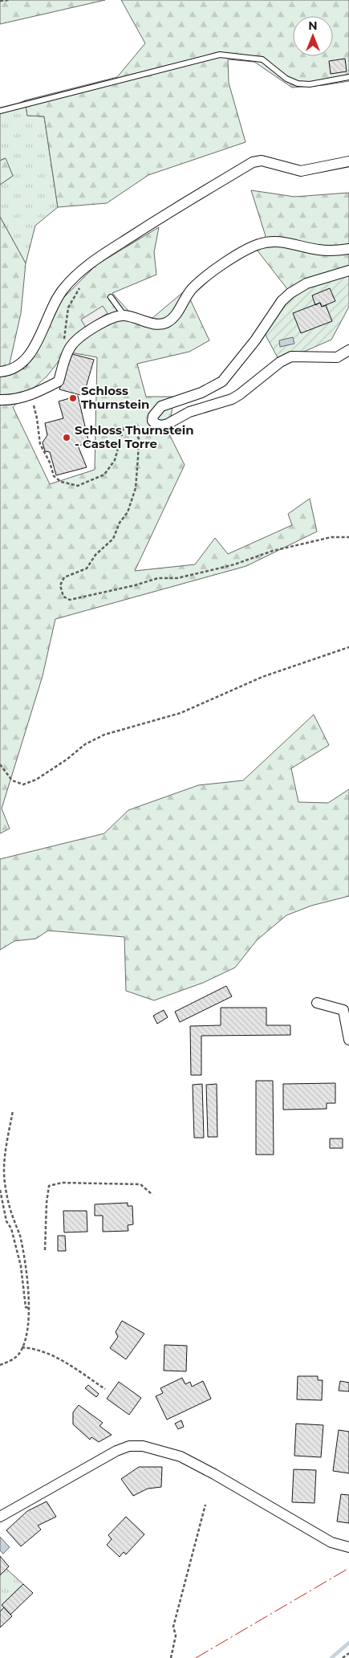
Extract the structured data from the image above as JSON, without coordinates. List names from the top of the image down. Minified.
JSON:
{"places":["Schloss Thurnstein","Schloss Thurnstein - Castel Torre"],"north":"top"}
